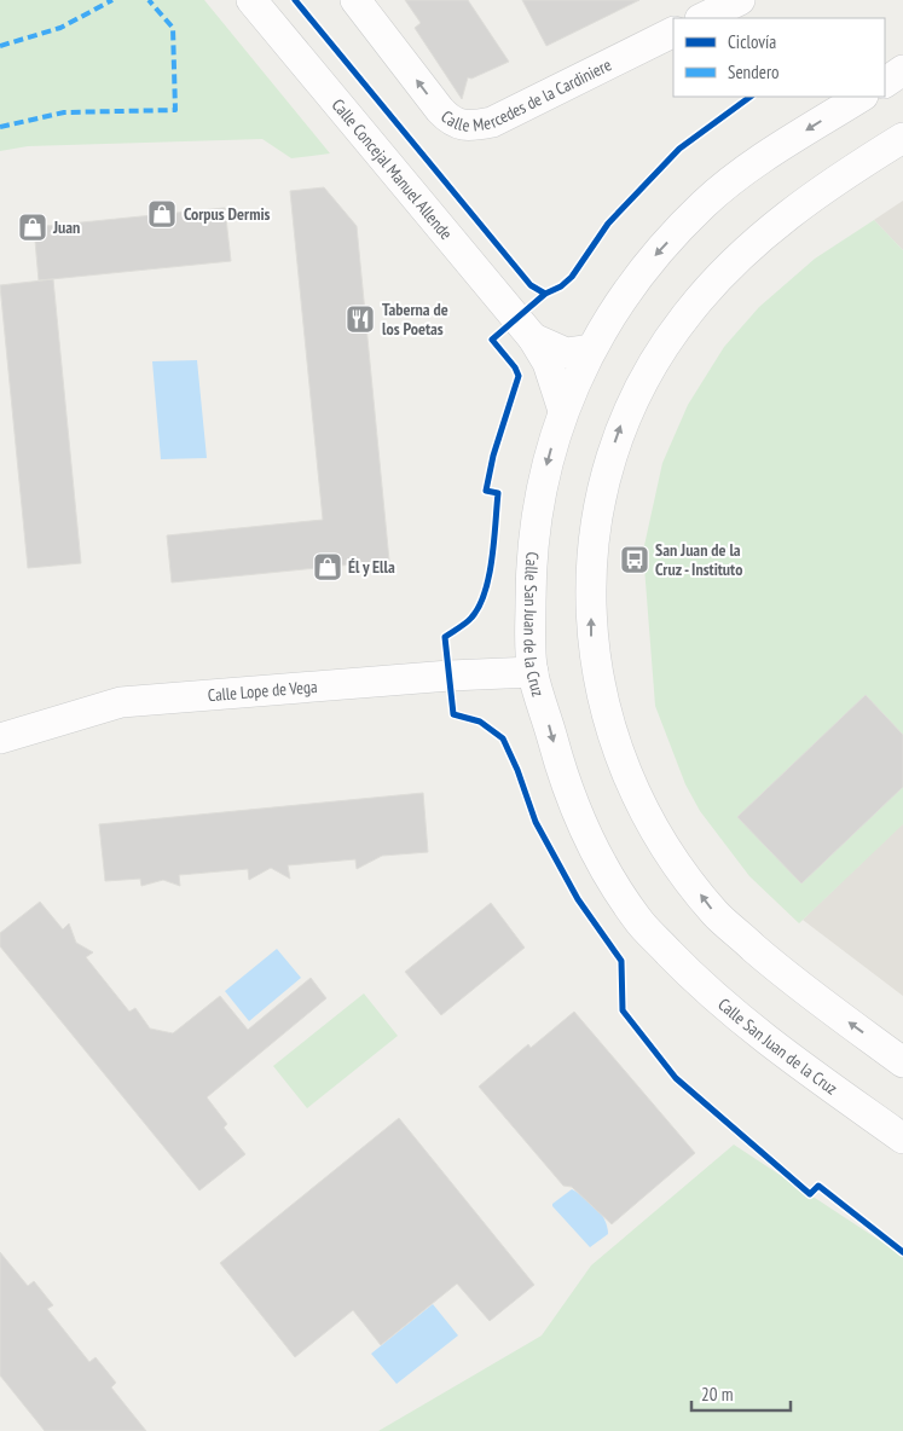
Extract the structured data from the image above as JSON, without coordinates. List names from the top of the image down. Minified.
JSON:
{"streets":{"street":["Calle Mercedes de la Cardiniere","Calle Concejal Manuel Allende","Calle San Juan de la Cruz","Calle Lope de Vega"]},"crossings":[["Calle Concejal Manuel Allende","Calle San Juan de la Cruz"],["Calle San Juan de la Cruz","Calle Lope de Vega"]],"places":{"shop":["Corpus Dermis","Juan","Él y Ella"],"restaurant":["Taberna de los Poetas"],"bus stop":["San Juan de la Cruz - Instituto"]},"legend":["Ciclovía","Sendero"],"scale_bar":"20 m"}
